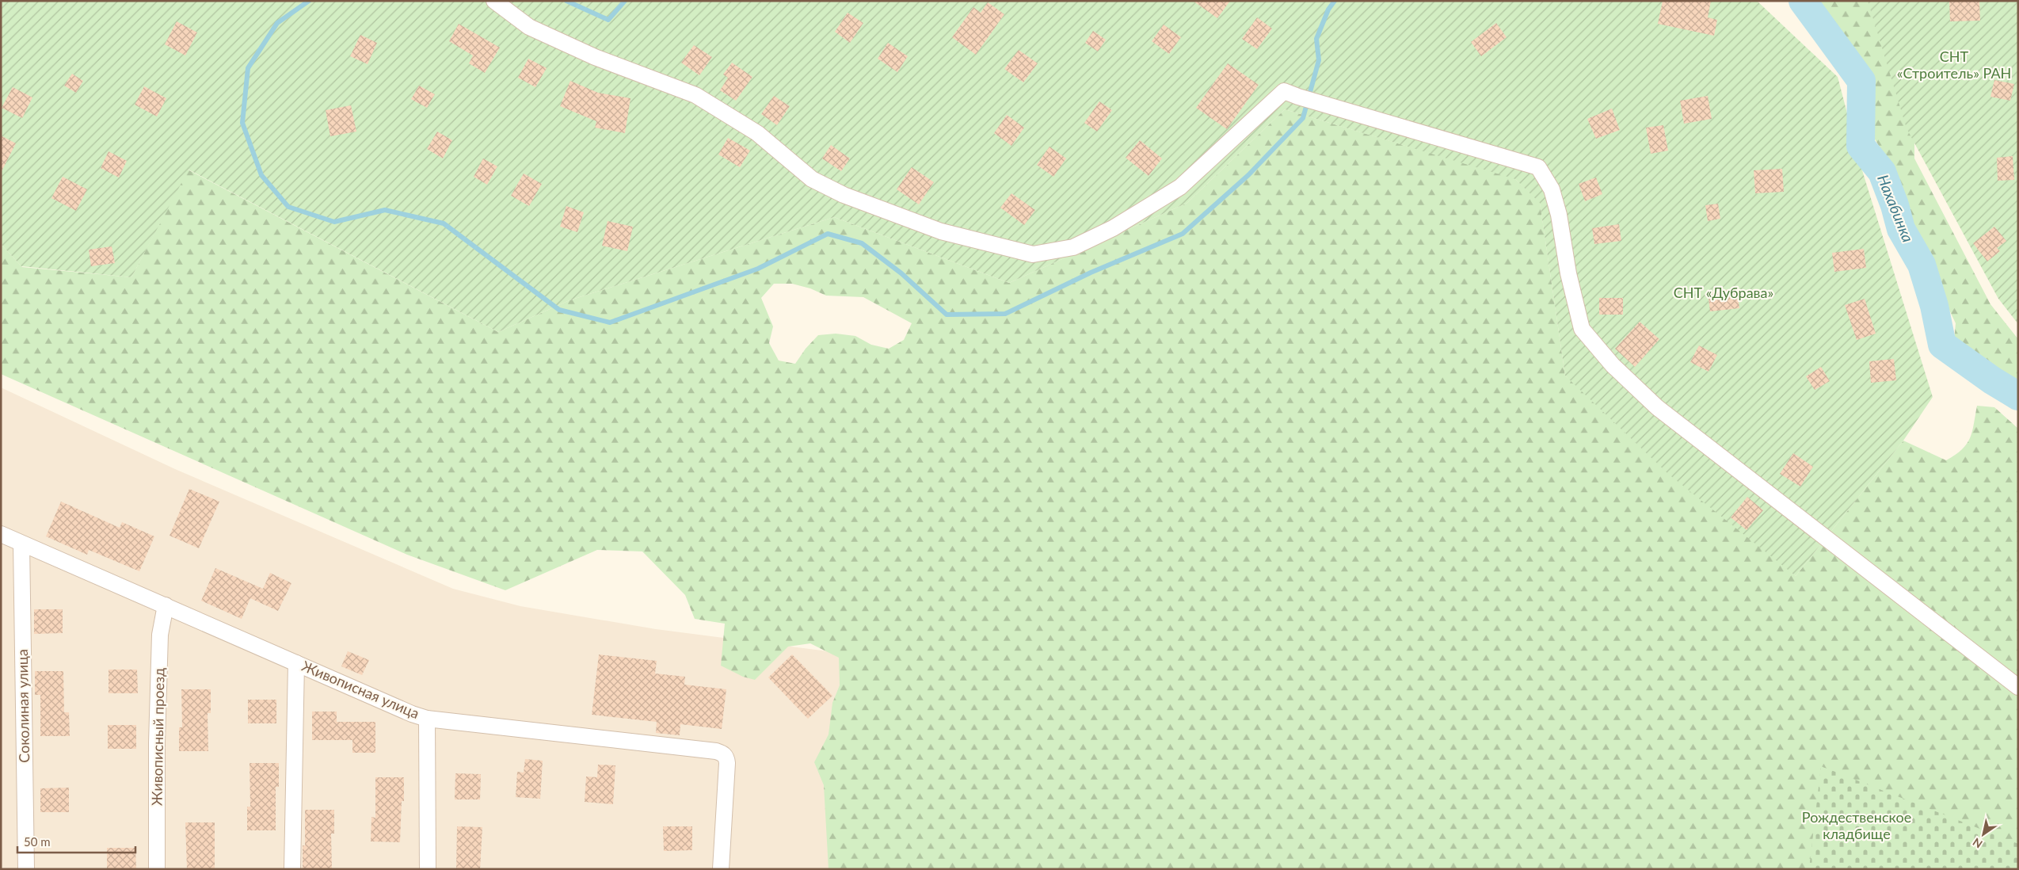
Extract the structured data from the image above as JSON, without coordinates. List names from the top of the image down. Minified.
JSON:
{"streets":{"street":["Живописная улица","Соколиная улица","Живописный проезд"]},"crossings":[["Живописная улица","Соколиная улица"],["Живописная улица","Живописный проезд"]],"water":["Нахабинка"],"parks":["СНТ «Строитель» РАН","СНТ «Дубрава»","Рождественское кладбище"],"scale_bar":"50 m","north":"bottom left"}
